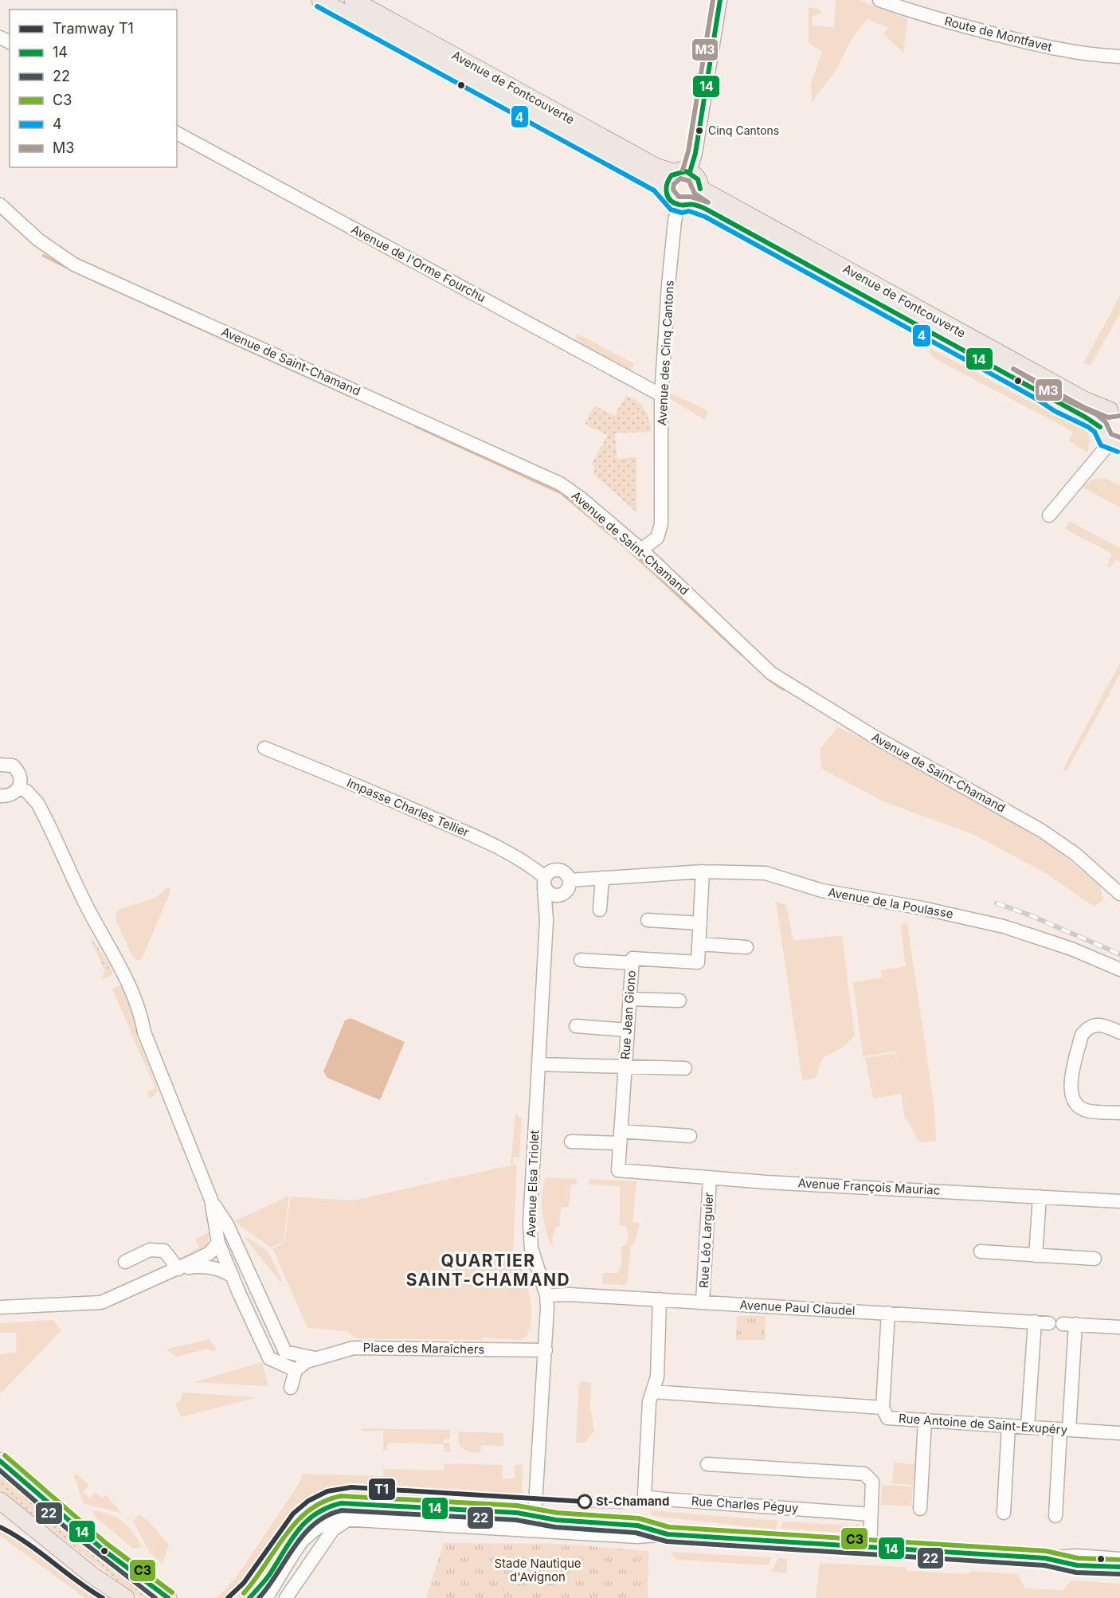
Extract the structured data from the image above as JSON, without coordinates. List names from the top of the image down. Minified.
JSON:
{"streets":{"main road":["Avenue de Fontcouverte"],"street":["Route de Montfavet","Avenue de l'Orme Fourchu","Avenue des Cinq Cantons","Avenue de Saint-Chamand","Impasse Charles Tellier","Avenue de la Poulasse","Rue Jean Giono","Avenue Elsa Triolet","Avenue François Mauriac","Rue Léo Larguier","Avenue Paul Claudel","Place des Maraîchers","Rue Antoine de Saint-Exupéry","Rue Charles Péguy"]},"crossings":[["Avenue de Fontcouverte","Avenue des Cinq Cantons"],["Avenue de l'Orme Fourchu","Avenue des Cinq Cantons"],["Avenue des Cinq Cantons","Avenue de Saint-Chamand"],["Impasse Charles Tellier","Avenue de la Poulasse"],["Impasse Charles Tellier","Avenue Elsa Triolet"],["Avenue de la Poulasse","Rue Jean Giono"],["Avenue de la Poulasse","Avenue Elsa Triolet"],["Rue Jean Giono","Avenue François Mauriac"],["Avenue Elsa Triolet","Avenue Paul Claudel"],["Avenue Elsa Triolet","Place des Maraîchers"],["Avenue François Mauriac","Rue Léo Larguier"],["Rue Léo Larguier","Avenue Paul Claudel"],["Avenue Paul Claudel","Rue Charles Péguy"],["Rue Antoine de Saint-Exupéry","Rue Charles Péguy"]],"districts":["QUARTIER SAINT-CHAMAND"],"parks":["Stade Nautique d'Avignon"],"places":["Cinq Cantons","St-Chamand"],"lines":["transit line 14","transit line M3","transit line 4","transit line C3","transit line 22","tram line T1"],"legend":["Tramway T1","14","22","C3","4","M3"]}
